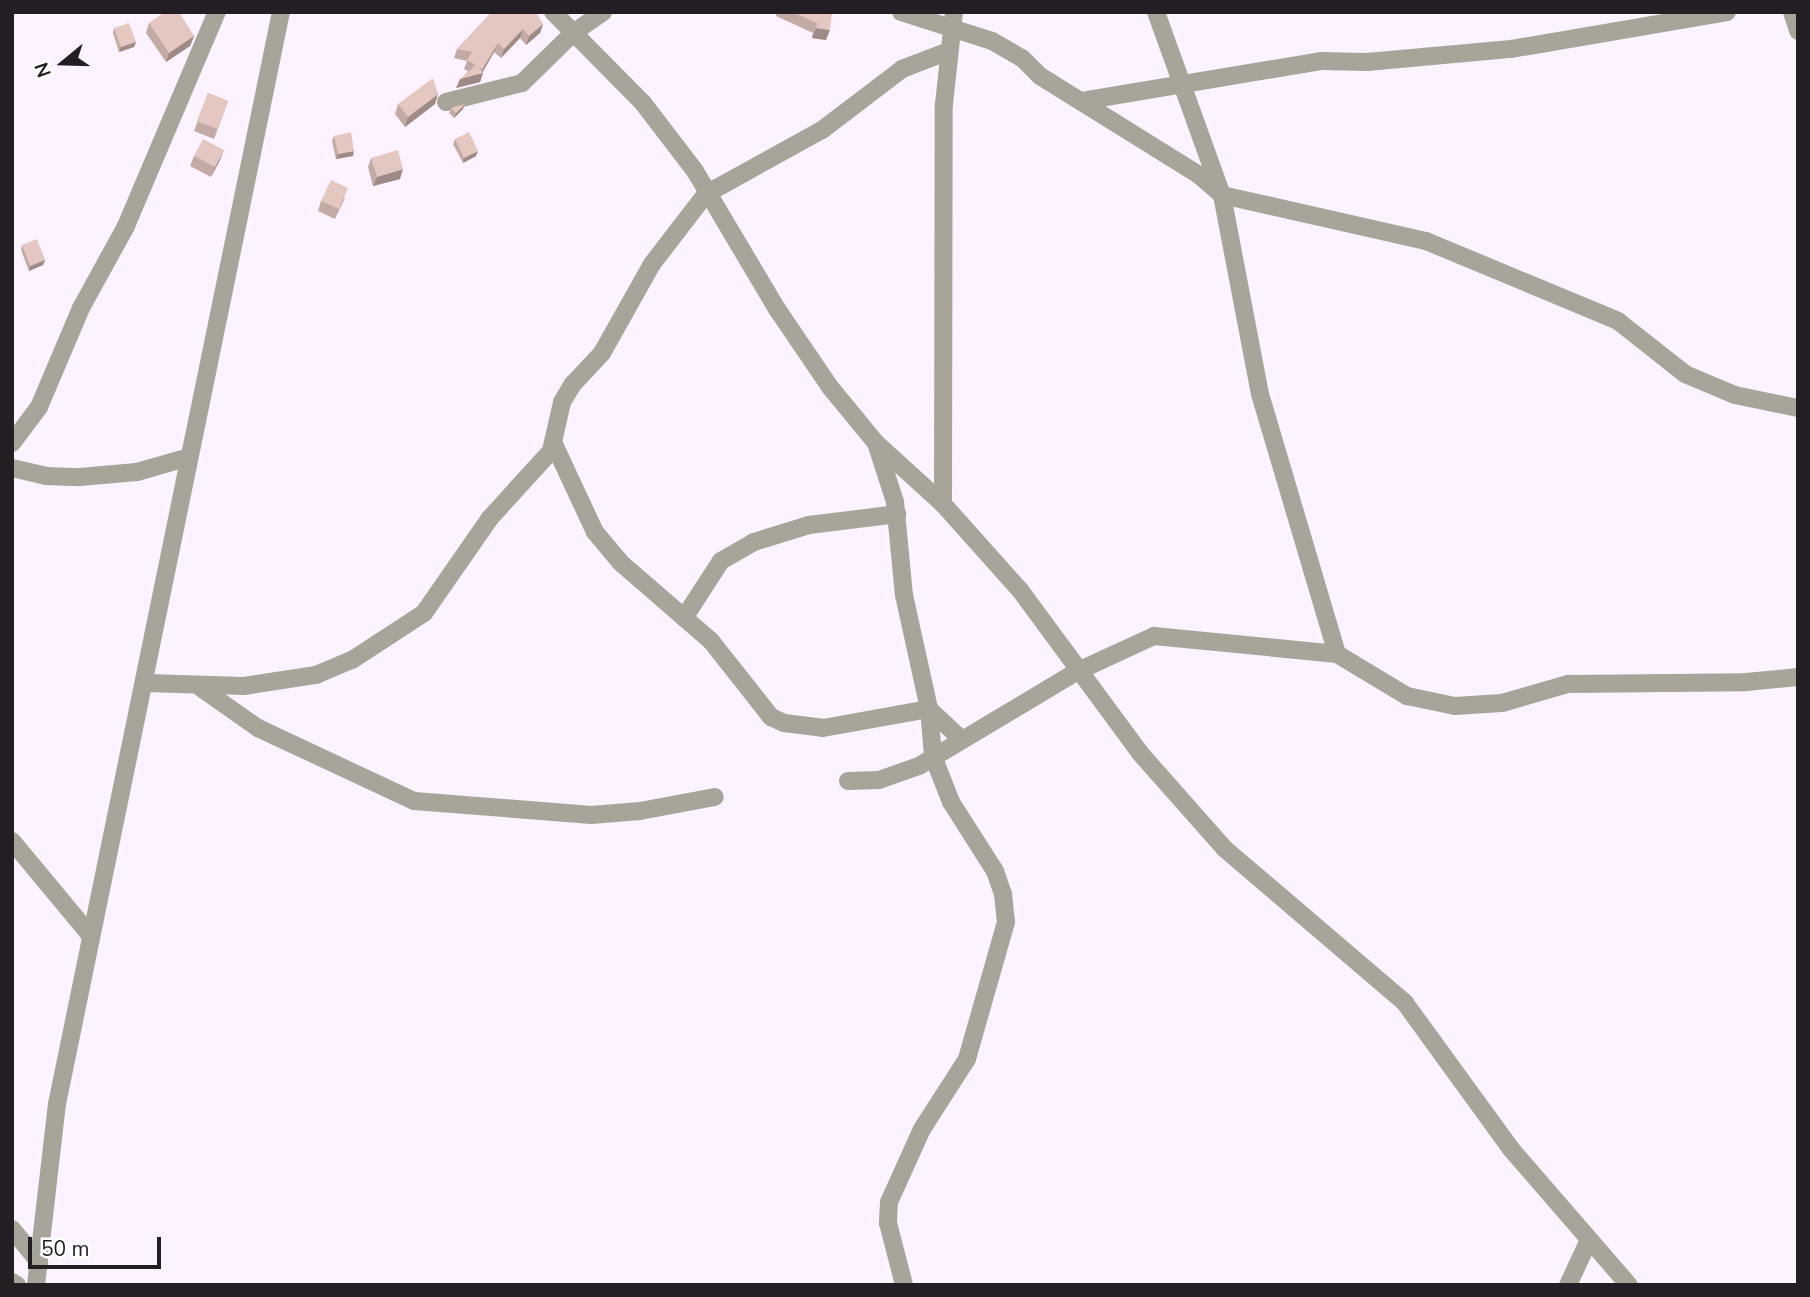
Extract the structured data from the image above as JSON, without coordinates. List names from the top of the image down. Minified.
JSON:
{"scale_bar":"50 m","north":"left"}
